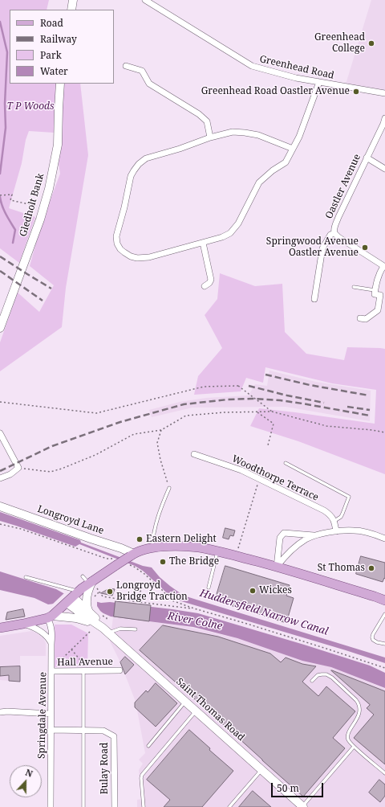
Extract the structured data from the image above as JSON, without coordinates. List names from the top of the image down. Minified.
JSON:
{"streets":{"main road":["Gledholt Bank","Longroyd Lane","Saint Thomas Road"],"street":["Greenhead Road","Oastler Avenue","Woodthorpe Terrace","Hall Avenue","Springdale Avenue","Bulay Road"]},"crossings":[["Hall Avenue","Springdale Avenue"],["Springdale Avenue","Bulay Road"]],"water":["Huddersfield Narrow Canal","River Colne"],"parks":["T P Woods"],"places":["Greenhead College","Greenhead Road Oastler Avenue","Springwood Avenue Oastler Avenue","Eastern Delight","The Bridge","St Thomas","Wickes","Longroyd Bridge Traction"],"legend":["Road","Railway","Park","Water"],"scale_bar":"50 m","north":"top"}
